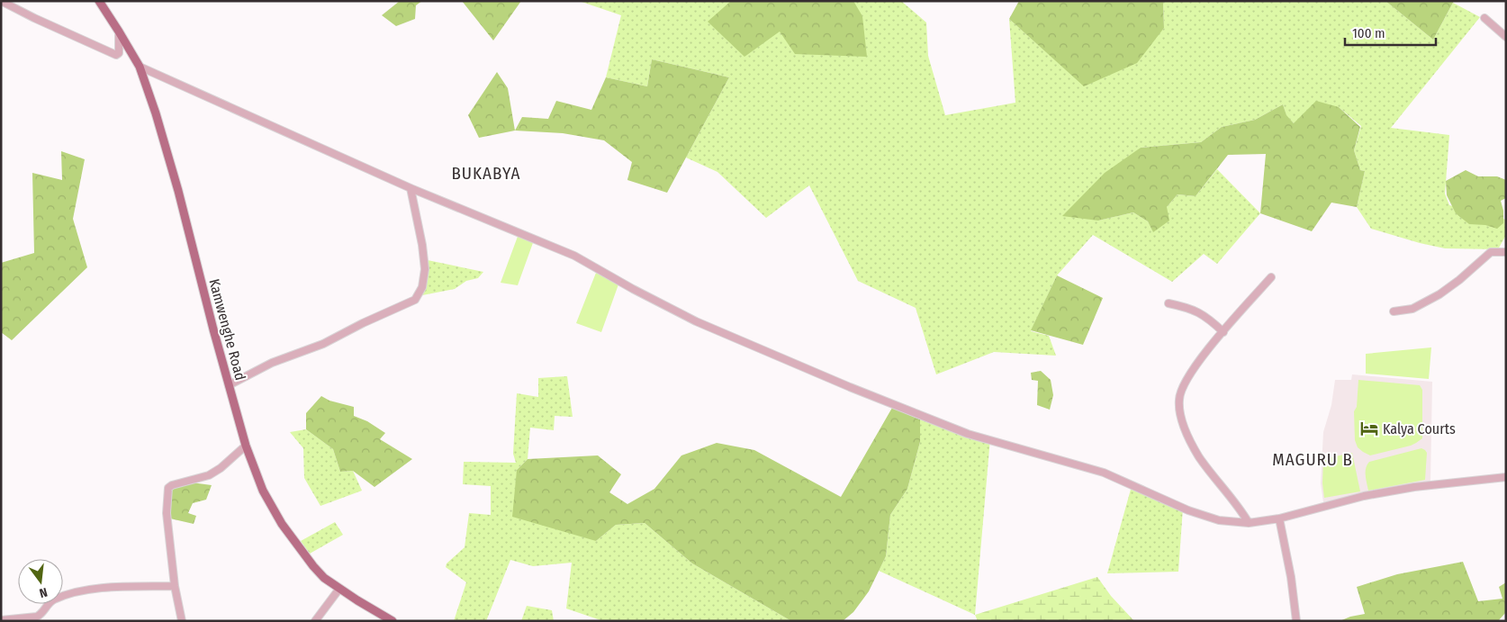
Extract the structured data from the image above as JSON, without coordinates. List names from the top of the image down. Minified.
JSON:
{"streets":{"main road":["Kamwenghe Road"]},"districts":["BUKABYA","MAGURU B"],"places":{"hotel":["Kalya Courts"]},"scale_bar":"100 m","north":"bottom"}
